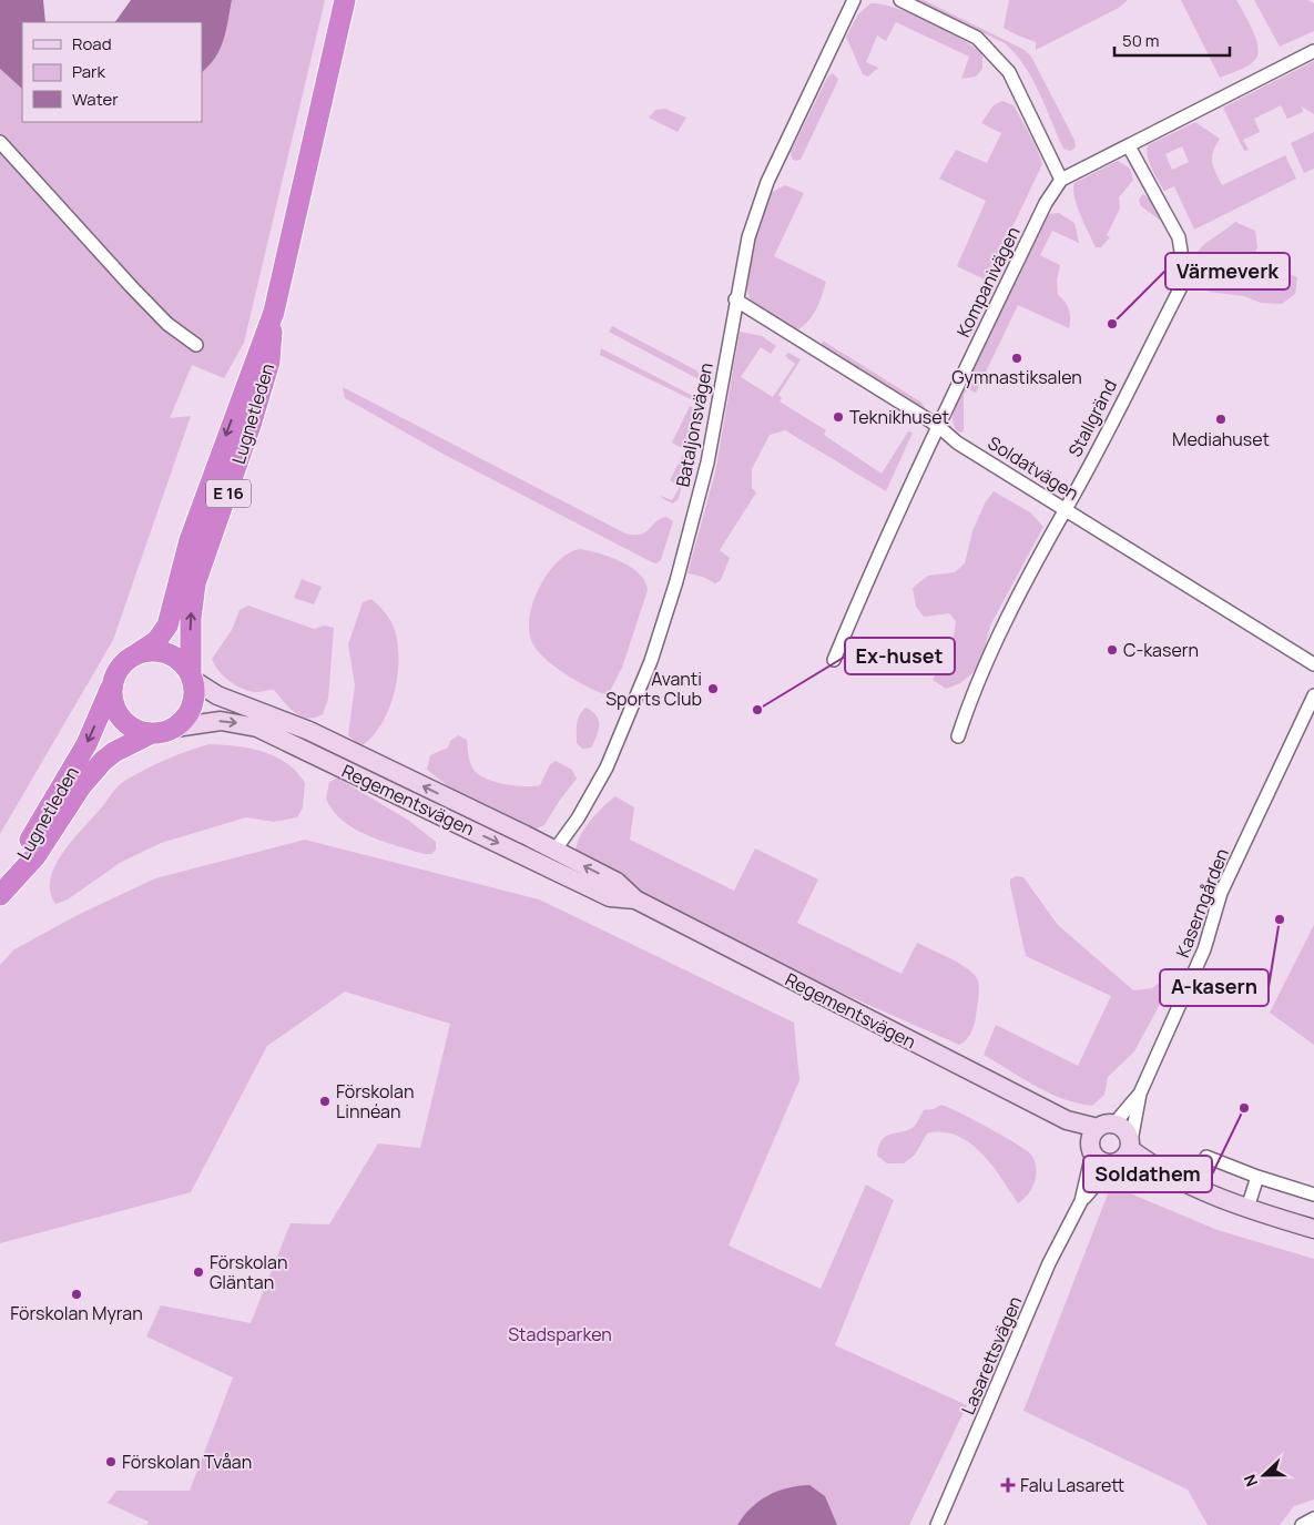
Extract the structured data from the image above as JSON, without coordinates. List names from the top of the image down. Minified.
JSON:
{"streets":{"highway":["Lugnetleden","E 16"],"main road":["Regementsvägen"],"street":["Kompanivägen","Stallgränd","Bataljonsvägen","Soldatvägen","Kaserngården","Lasarettsvägen"]},"crossings":[["Kompanivägen","Stallgränd"],["Kompanivägen","Soldatvägen"],["Lugnetleden","E 16"],["Lugnetleden","Regementsvägen"],["Stallgränd","Soldatvägen"],["Bataljonsvägen","Soldatvägen"],["Bataljonsvägen","Regementsvägen"],["E 16","Regementsvägen"],["Regementsvägen","Kaserngården"],["Regementsvägen","Lasarettsvägen"],["Kaserngården","Lasarettsvägen"]],"parks":["Stadsparken"],"places":{"other":["Värmeverk","Gymnastiksalen","Teknikhuset","Mediahuset","C-kasern","Avanti Sports Club","Ex-huset","A-kasern","Förskolan Linnéan","Soldathem","Förskolan Gläntan","Förskolan Myran","Förskolan Tvåan"],"health":["Falu Lasarett"]},"legend":["Road","Park","Water"],"scale_bar":"50 m","north":"left"}
